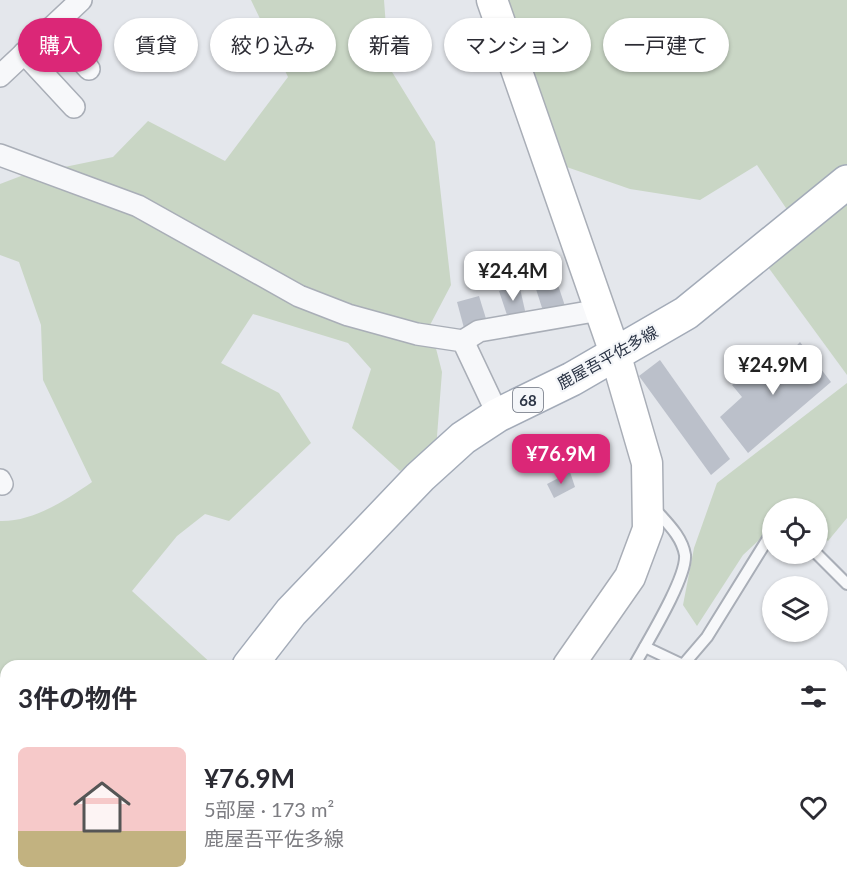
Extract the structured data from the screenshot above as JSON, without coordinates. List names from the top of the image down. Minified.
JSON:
{"streets":{"main road":["鹿屋吾平佐多線","68"]},"page":{"chip":["購入","賃貸","絞り込み","新着","マンション","一戸建て"],"price":["¥24.4M","¥24.9M","¥76.9M"],"heading":"3件の物件","list":[{"name":"¥76.9M","note":"5部屋 · 173 m² · 鹿屋吾平佐多線"}]}}
